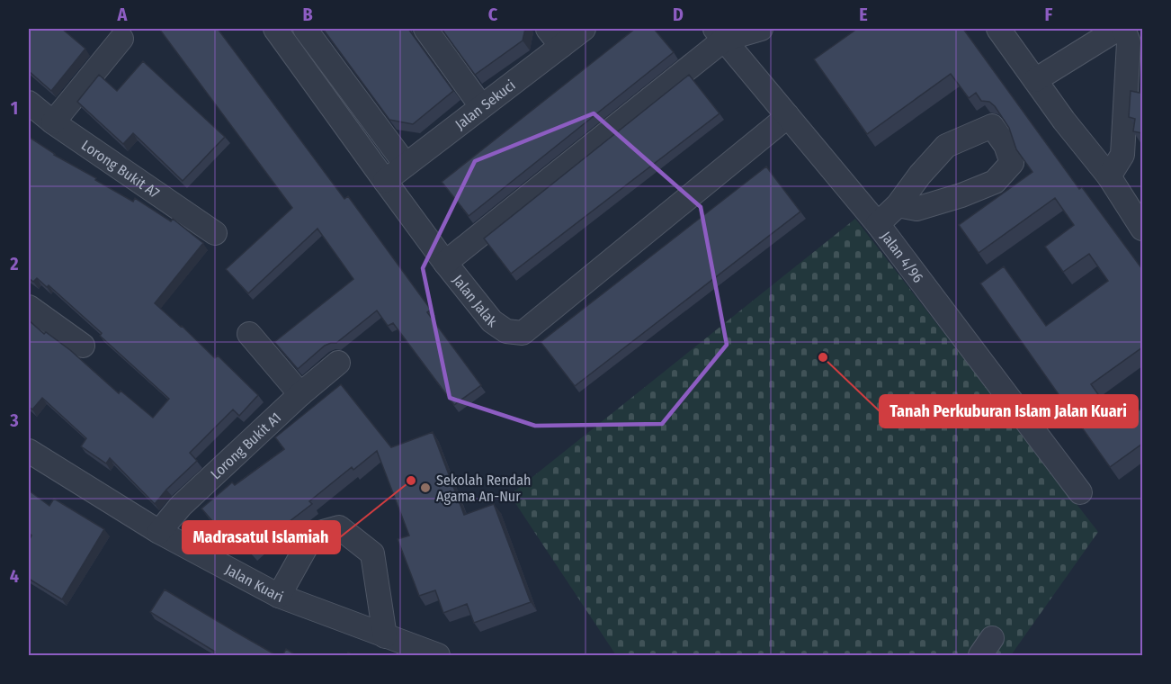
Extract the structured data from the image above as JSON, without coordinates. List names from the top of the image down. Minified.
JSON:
{"streets":{"street":["Jalan Sekuci","Lorong Bukit A7","Jalan 4/96","Jalan Jalak","Lorong Bukit A1","Jalan Kuari"]},"crossings":[["Jalan Sekuci","Jalan Jalak"],["Jalan 4/96","Jalan Jalak"],["Lorong Bukit A1","Jalan Kuari"]],"places":["Tanah Perkuburan Islam Jalan Kuari","Madrasatul Islamiah","Sekolah Rendah Agama An-Nur"],"grid":{"columns":["A","B","C","D","E","F"],"rows":["1","2","3","4"]}}
